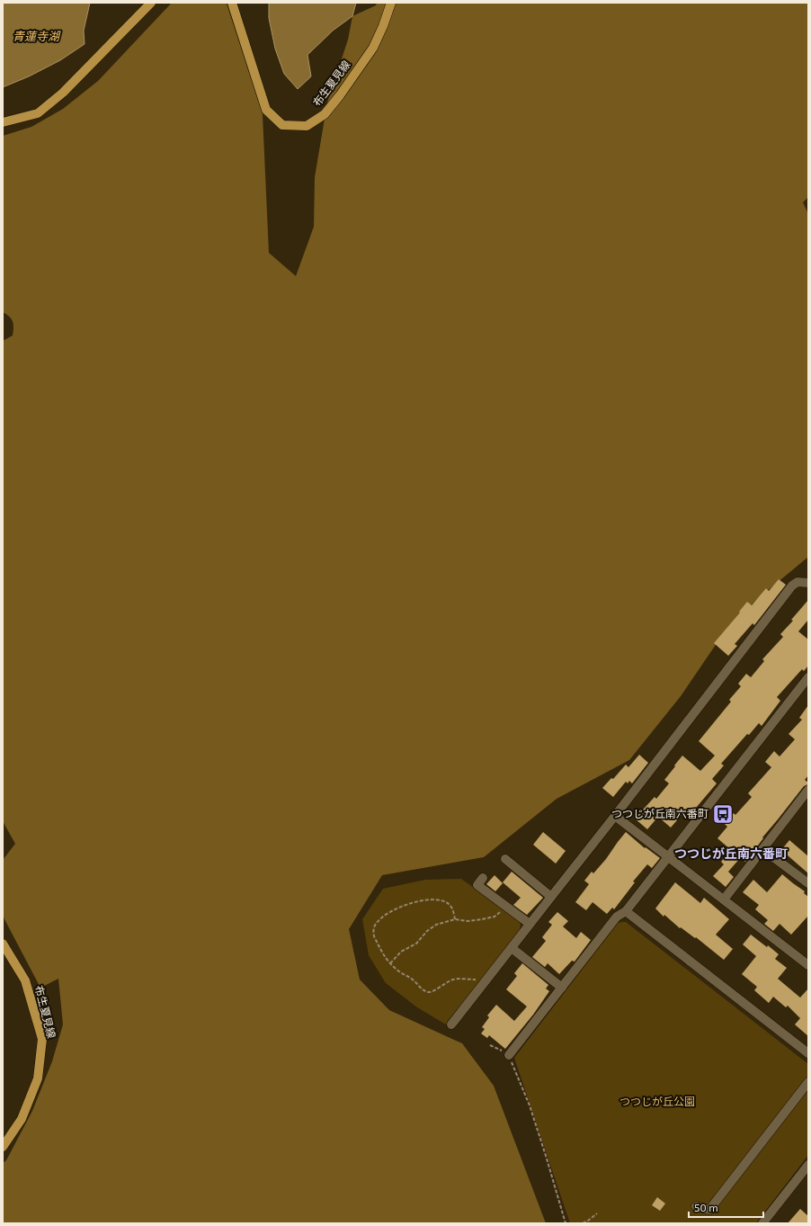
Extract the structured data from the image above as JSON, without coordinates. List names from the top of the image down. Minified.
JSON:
{"streets":{"main road":["布生夏見線"]},"districts":["つつじが丘南六番町"],"water":["青蓮寺湖"],"parks":["つつじが丘公園"],"places":{"bus stop":["つつじが丘南六番町"]},"scale_bar":"50 m"}
